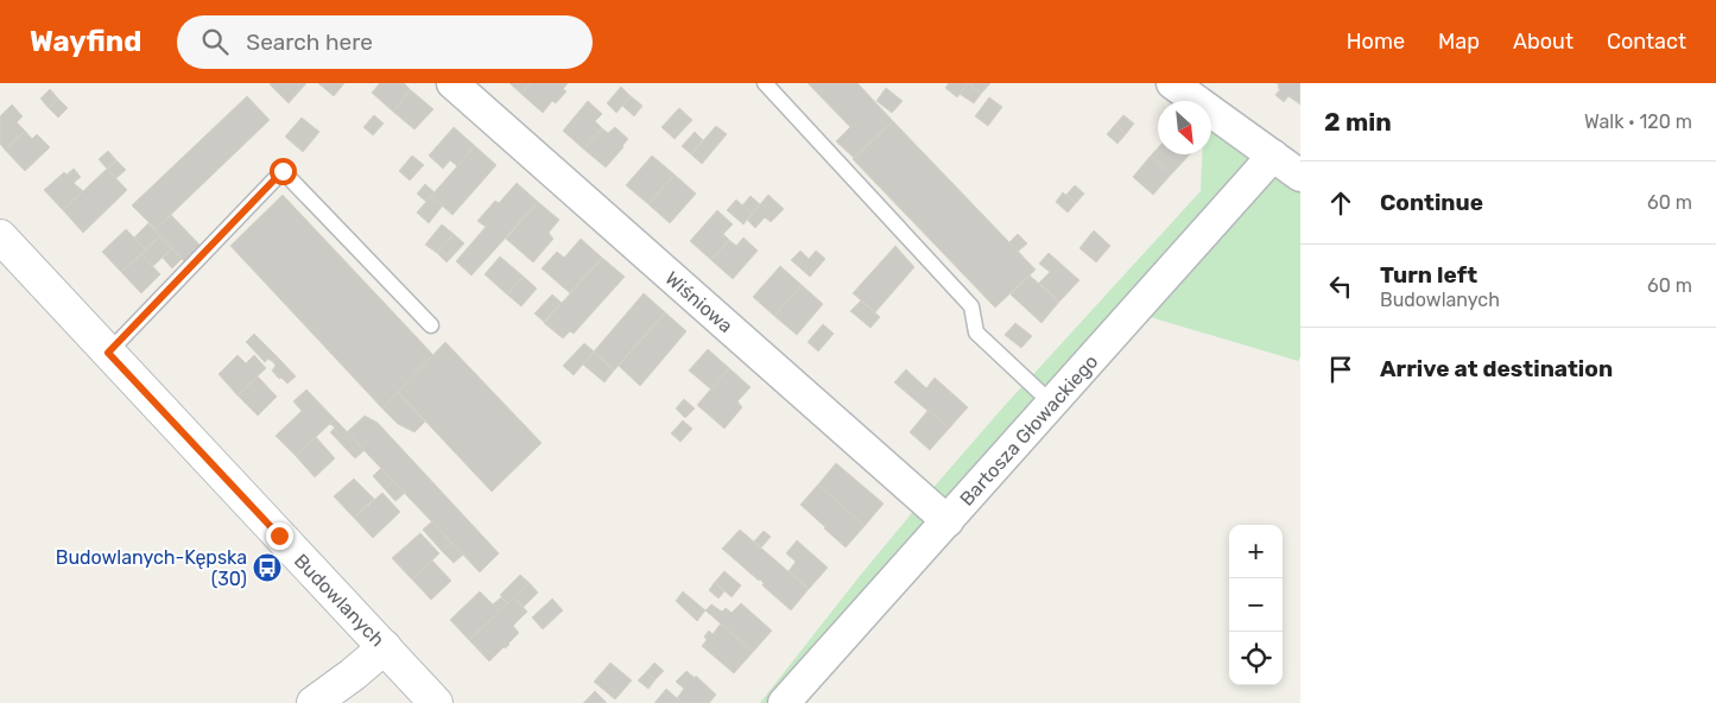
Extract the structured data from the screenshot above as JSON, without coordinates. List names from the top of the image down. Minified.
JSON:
{"streets":{"main road":["Budowlanych"],"street":["Wiśniowa","Bartosza Głowackiego"]},"crossings":[["Wiśniowa","Bartosza Głowackiego"]],"places":{"bus stop":["Budowlanych-Kępska (30)"]},"north":"bottom right","page":{"header":"Wayfind","search":"Search here","nav":["Home","Map","About","Contact"],"heading":["2 min","Walk · 120 m"],"list":[["Continue","60 m"],["Turn left","Budowlanych","60 m"],"Arrive at destination"],"map_buttons":["+","−"]}}
